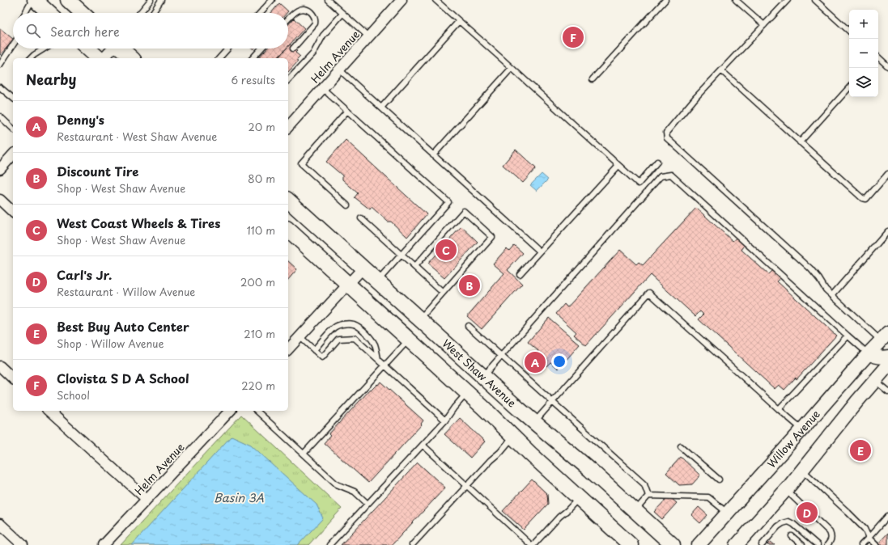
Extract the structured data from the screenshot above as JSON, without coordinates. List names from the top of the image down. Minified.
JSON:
{"streets":{"main road":["West Shaw Avenue","Willow Avenue"],"street":["Helm Avenue"]},"water":["Basin 3A"],"page":{"map_buttons":["+","−"],"search":"Search here","pins":["F","C","B","A","E","D"],"heading":["Nearby","6 results"],"list":[{"mark":"A","name":"Denny's","note":"Restaurant · West Shaw Avenue","value":"20 m"},{"mark":"B","name":"Discount Tire","note":"Shop · West Shaw Avenue","value":"80 m"},{"mark":"C","name":"West Coast Wheels & Tires","note":"Shop · West Shaw Avenue","value":"110 m"},{"mark":"D","name":"Carl's Jr.","note":"Restaurant · Willow Avenue","value":"200 m"},{"mark":"E","name":"Best Buy Auto Center","note":"Shop · Willow Avenue","value":"210 m"},{"mark":"F","name":"Clovista S D A School","note":"School","value":"220 m"}]}}
